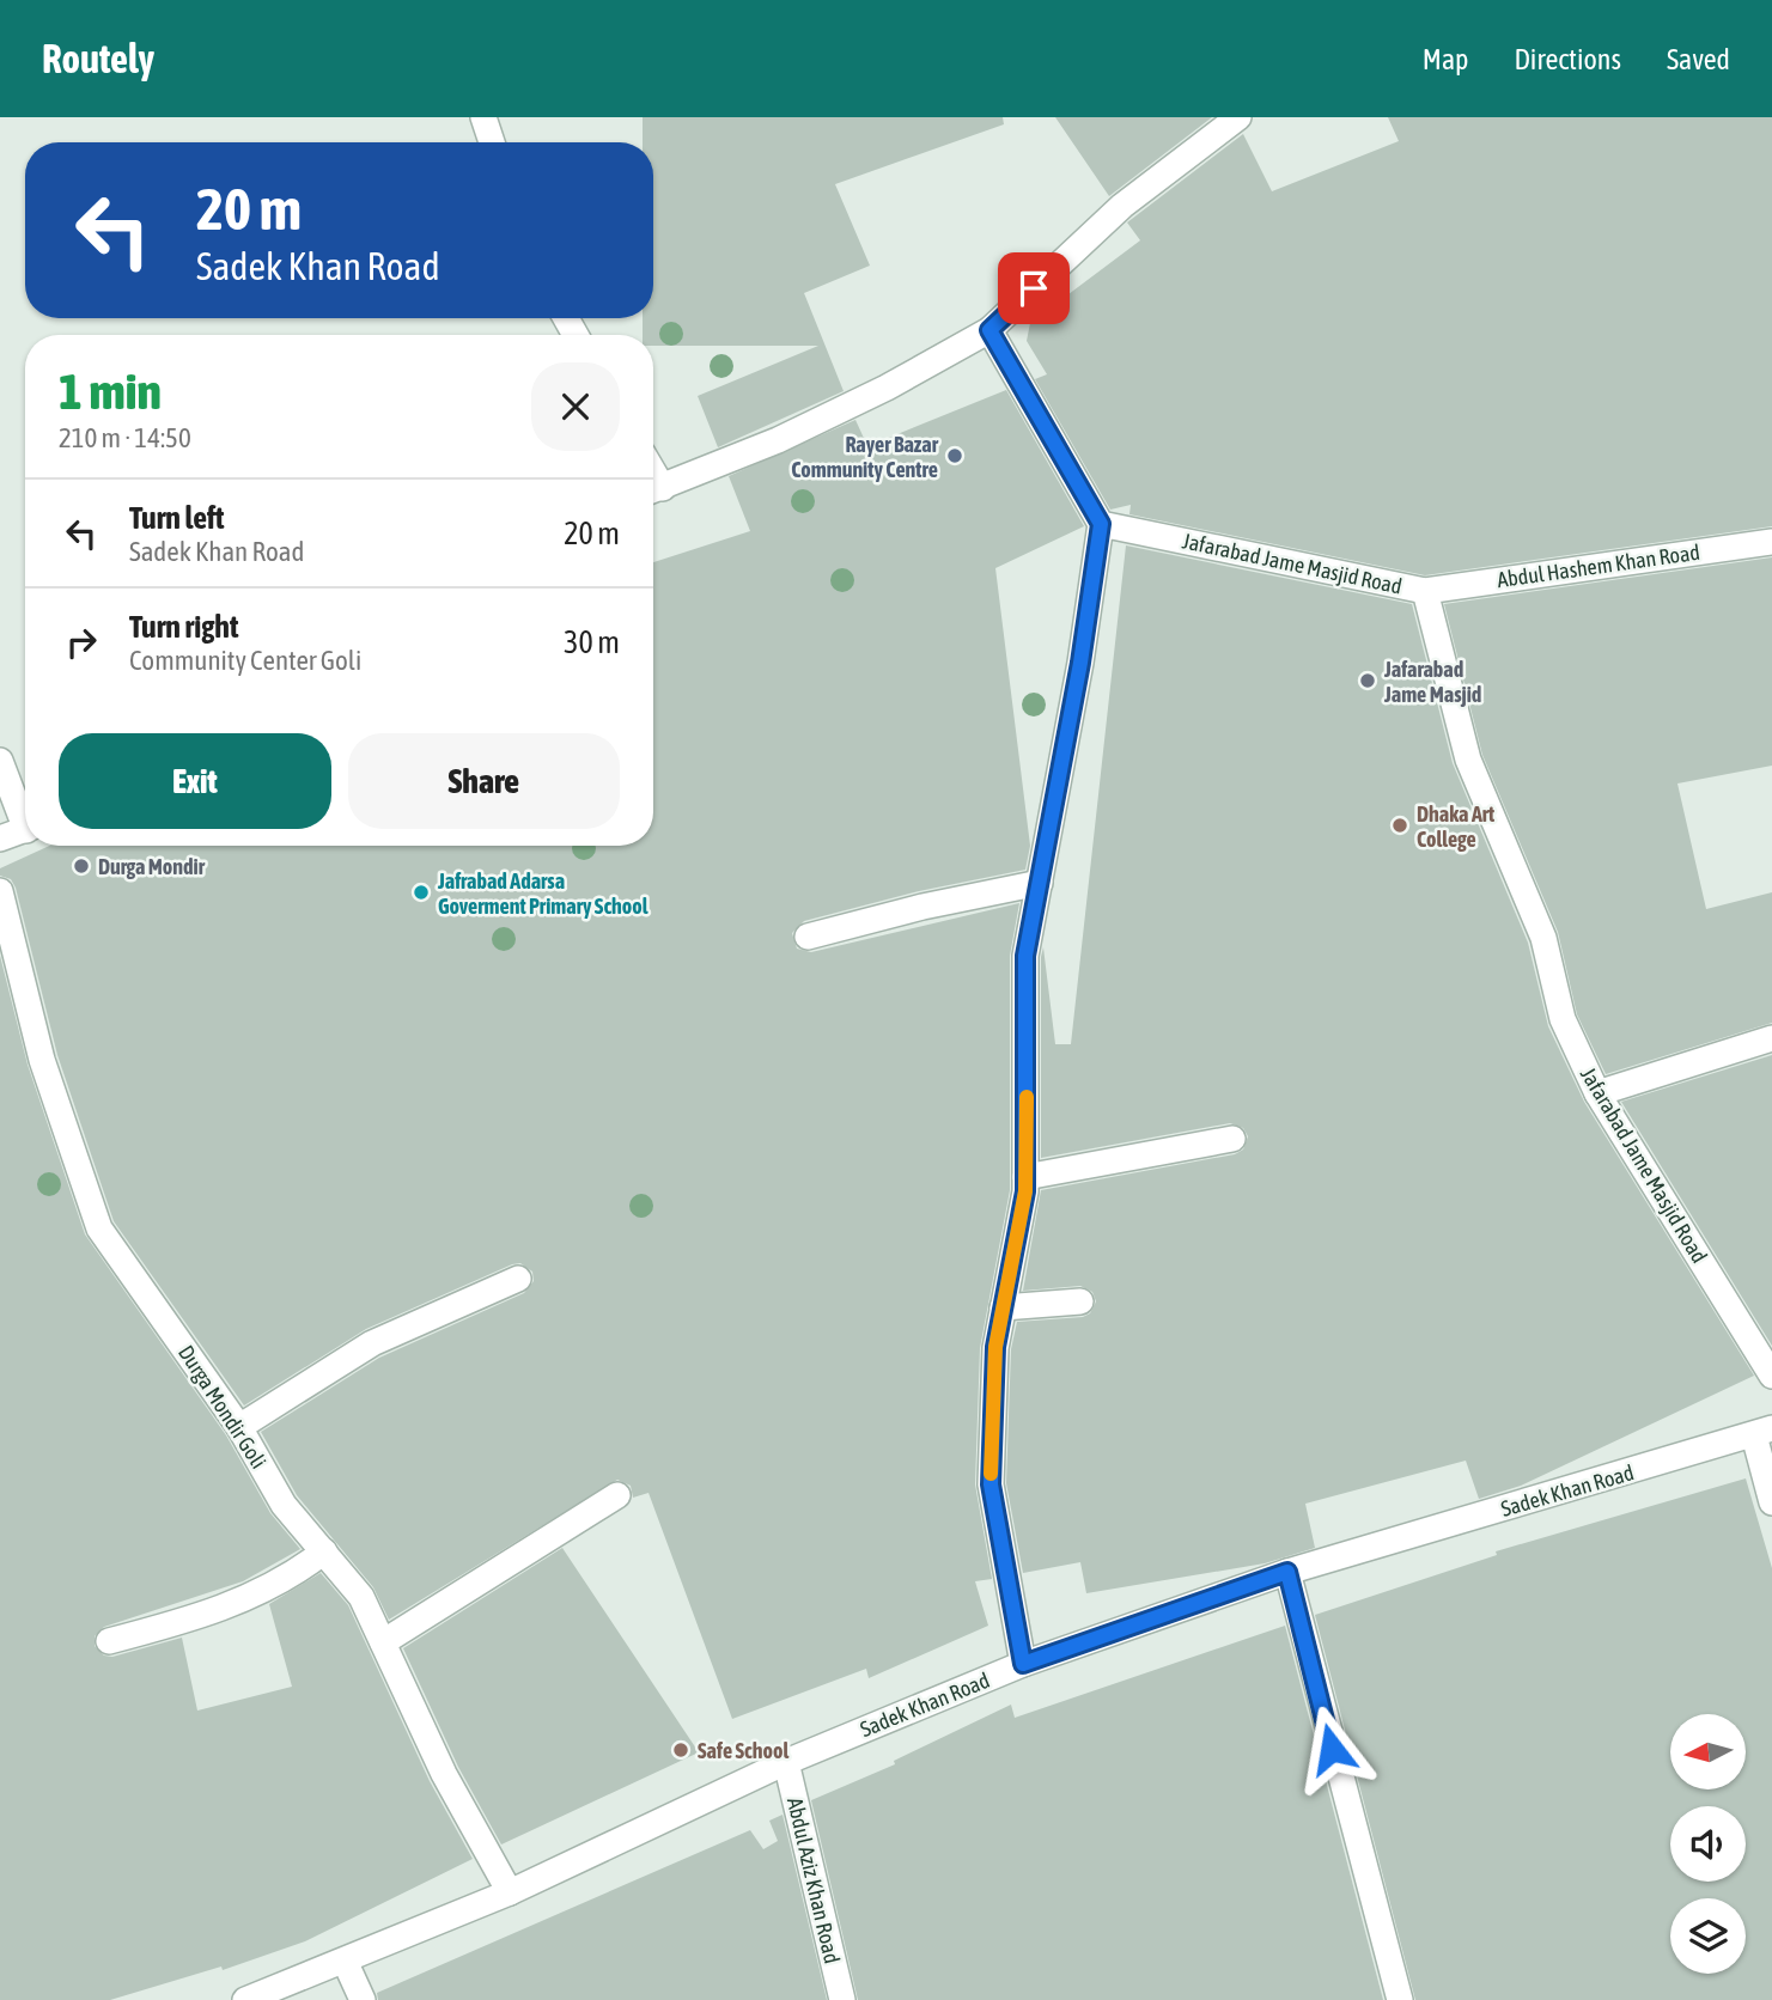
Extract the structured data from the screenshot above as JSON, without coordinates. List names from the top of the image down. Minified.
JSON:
{"streets":{"street":["Jafarabad Jame Masjid Road","Abdul Hashem Khan Road","Durga Mondir Goli","Sadek Khan Road","Abdul Aziz Khan Road"]},"crossings":[["Jafarabad Jame Masjid Road","Abdul Hashem Khan Road"],["Durga Mondir Goli","Sadek Khan Road"],["Sadek Khan Road","Abdul Aziz Khan Road"]],"places":["Rayer Bazar Community Centre","Jafarabad Jame Masjid","Dhaka Art College","Durga Mondir","Jafrabad Adarsa Goverment Primary School","Safe School"],"north":"left","page":{"header":"Routely","nav":["Map","Directions","Saved"],"turn":["20 m","Sadek Khan Road"],"heading":["1 min","210 m · 14:50"],"list":[{"name":"Turn left","note":"Sadek Khan Road","value":"20 m"},{"name":"Turn right","note":"Community Center Goli","value":"30 m"}],"buttons":["Exit","Share"]}}
